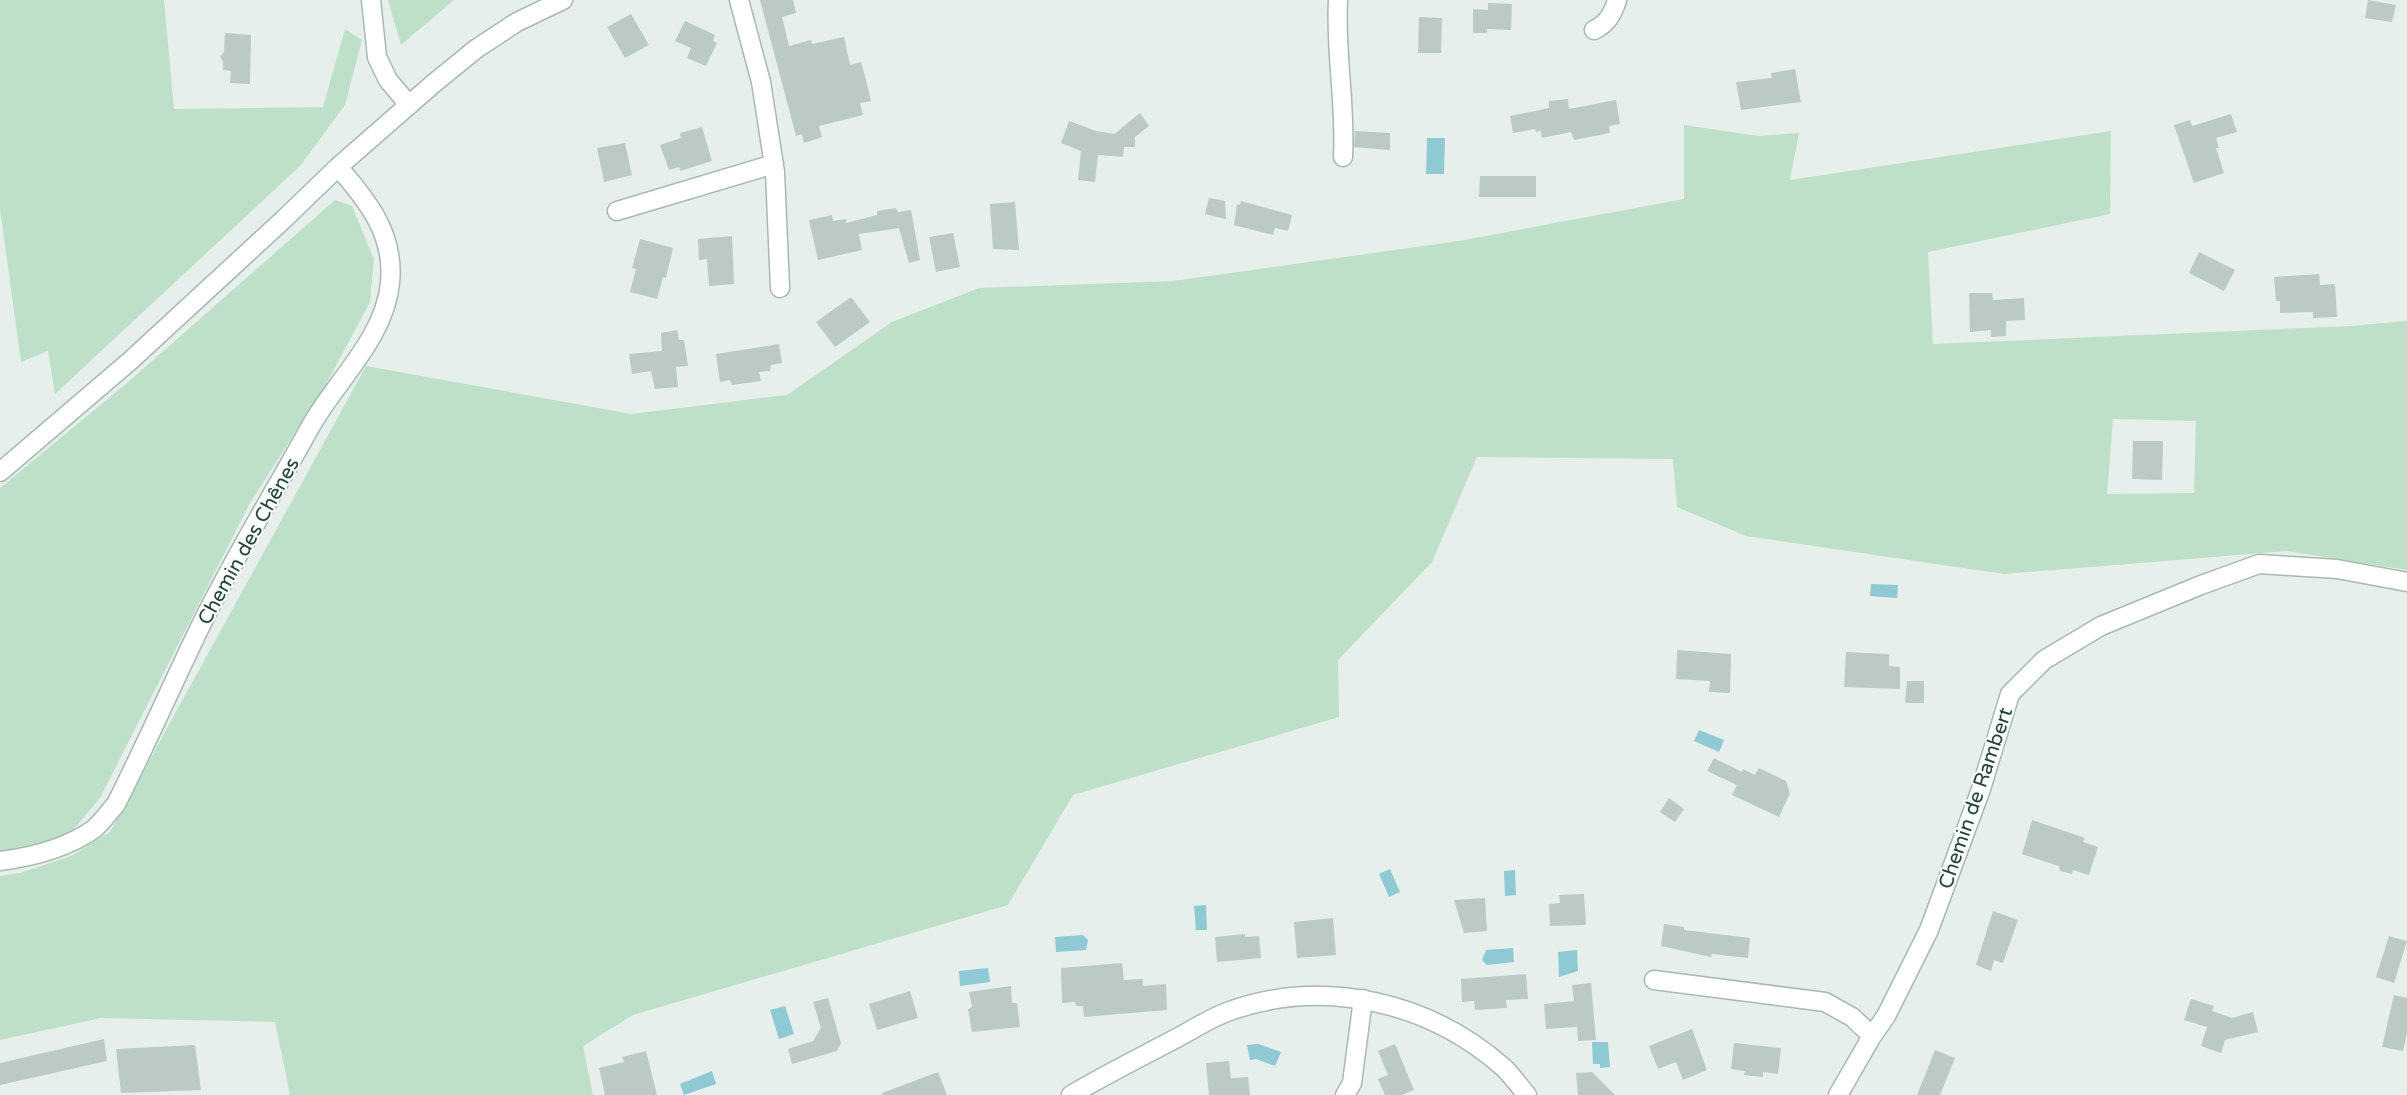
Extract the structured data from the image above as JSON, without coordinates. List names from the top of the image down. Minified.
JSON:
{"streets":{"street":["Chemin des Chênes","Chemin de Rambert"]}}
